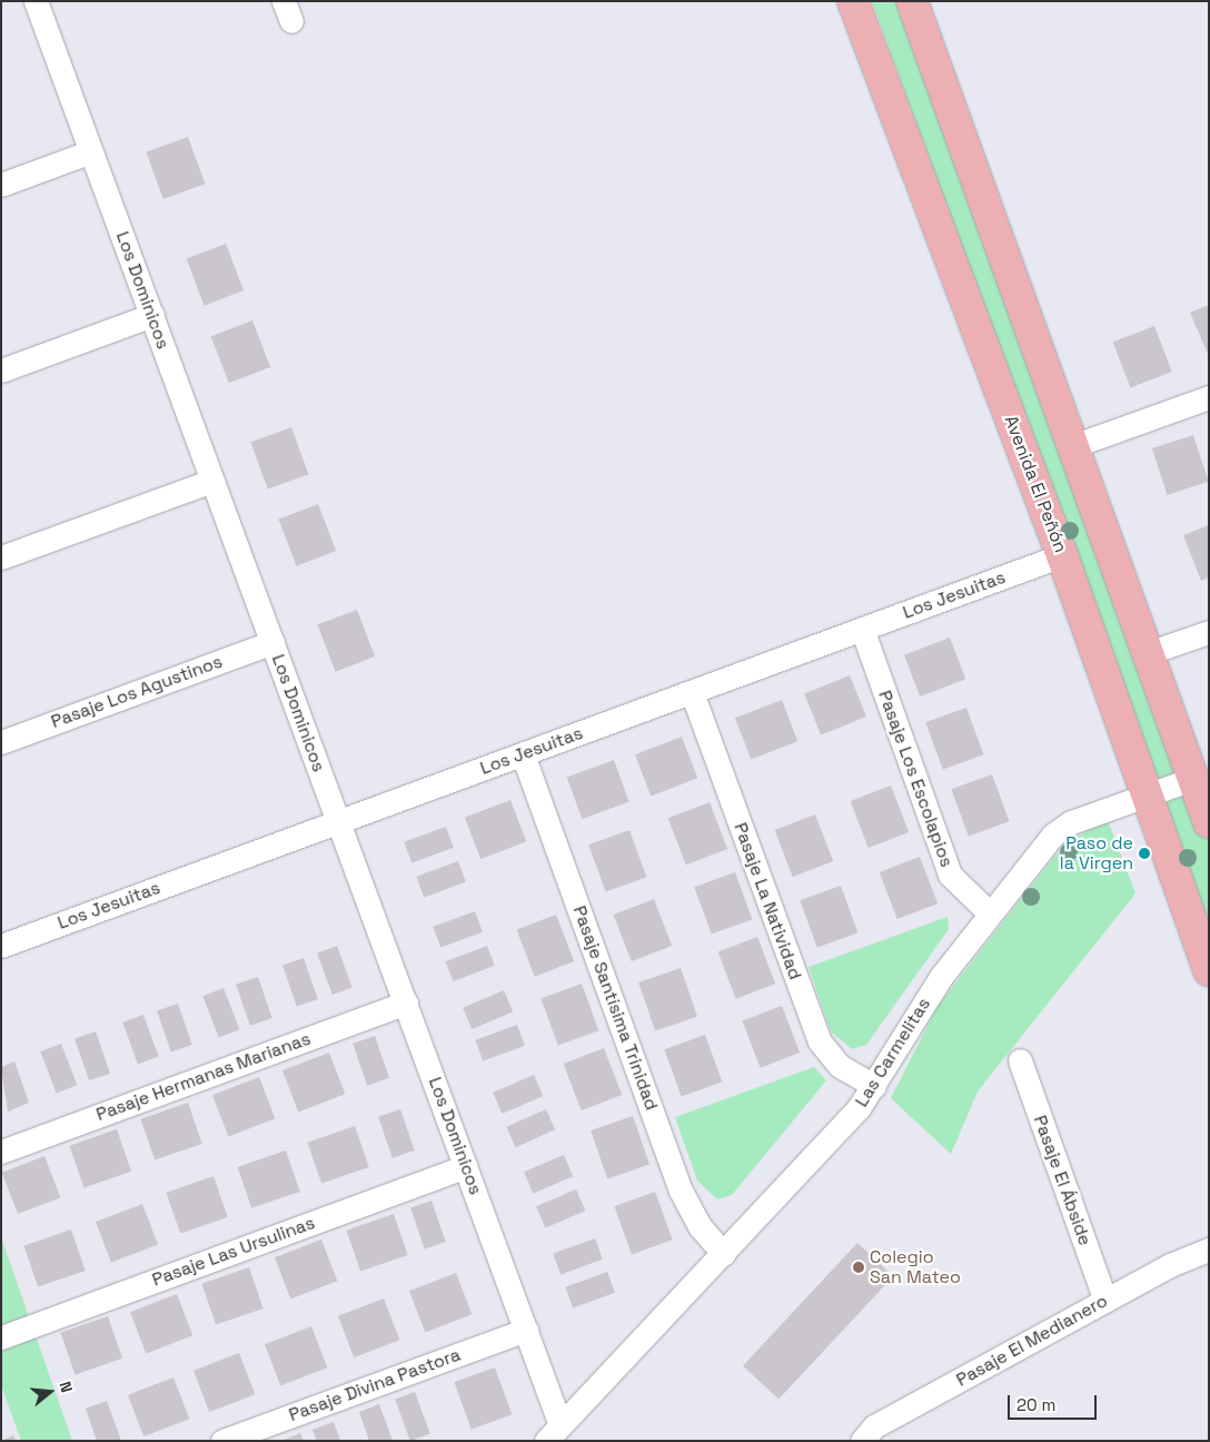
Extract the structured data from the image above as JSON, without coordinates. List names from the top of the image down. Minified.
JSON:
{"streets":{"main road":["Avenida El Peñón"],"street":["Los Dominicos","Los Jesuitas","Pasaje Los Agustinos","Pasaje Los Escolapios","Pasaje La Natividad","Pasaje Santísima Trinidad","Las Carmelitas","Pasaje Hermanas Marianas","Pasaje El Ábside","Pasaje Las Ursulinas","Pasaje El Medianero","Pasaje Divina Pastora"]},"crossings":[["Los Dominicos","Los Jesuitas"],["Los Dominicos","Pasaje Los Agustinos"],["Los Dominicos","Las Carmelitas"],["Los Dominicos","Pasaje Hermanas Marianas"],["Los Dominicos","Pasaje Las Ursulinas"],["Los Dominicos","Pasaje Divina Pastora"],["Avenida El Peñón","Los Jesuitas"],["Avenida El Peñón","Las Carmelitas"],["Los Jesuitas","Pasaje Los Escolapios"],["Los Jesuitas","Pasaje La Natividad"],["Los Jesuitas","Pasaje Santísima Trinidad"],["Pasaje Los Escolapios","Las Carmelitas"],["Pasaje La Natividad","Las Carmelitas"],["Pasaje Santísima Trinidad","Las Carmelitas"],["Pasaje El Ábside","Pasaje El Medianero"]],"places":["Paso de la Virgen","Colegio San Mateo"],"scale_bar":"20 m","north":"right"}
